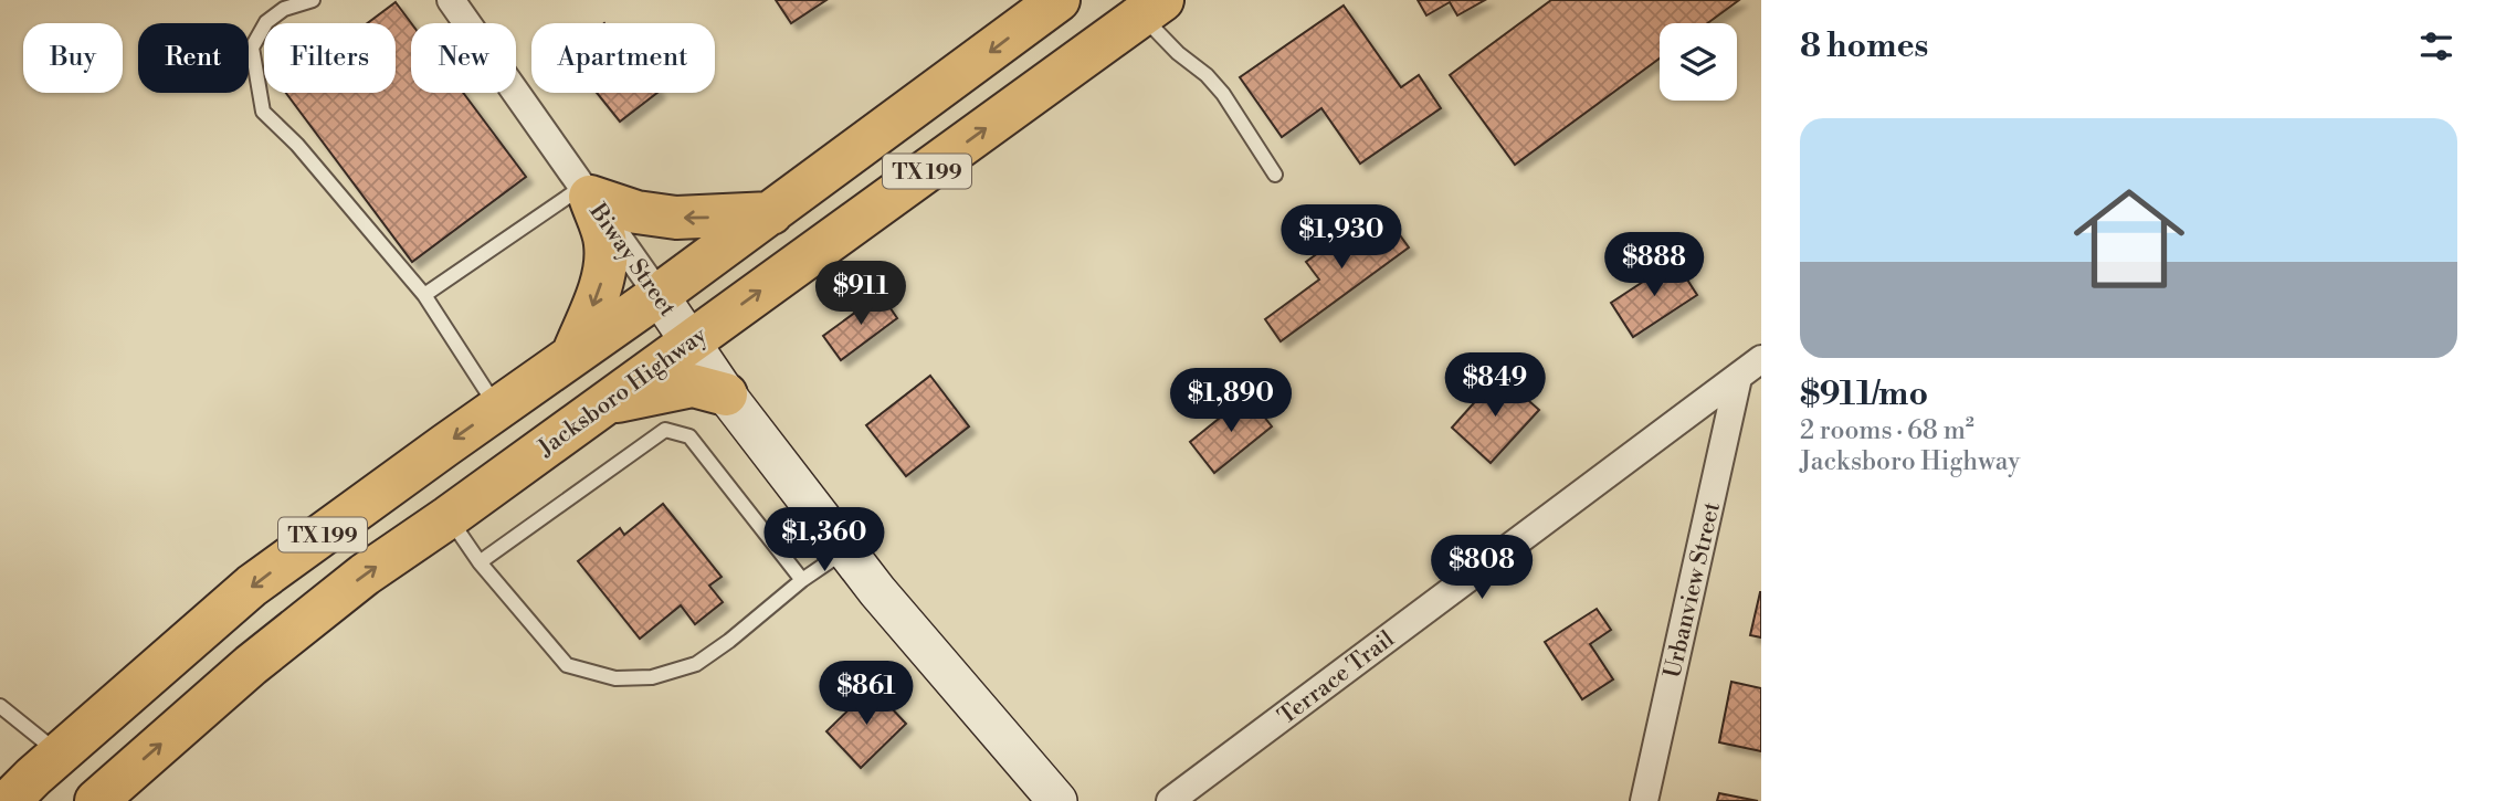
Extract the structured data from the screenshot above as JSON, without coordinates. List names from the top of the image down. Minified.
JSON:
{"streets":{"main road":["TX 199","Jacksboro Highway"],"street":["Biway Street","Urbanview Street","Terrace Trail"]},"crossings":[["TX 199","Biway Street"],["Biway Street","Jacksboro Highway"],["Urbanview Street","Terrace Trail"]],"page":{"heading":"8 homes","chip":["Buy","Rent","Filters","New","Apartment"],"list":[{"name":"$911/mo","note":"2 rooms · 68 m² · Jacksboro Highway"}],"price":["$1,930","$888","$911","$849","$1,890","$1,360","$808","$861"]}}
